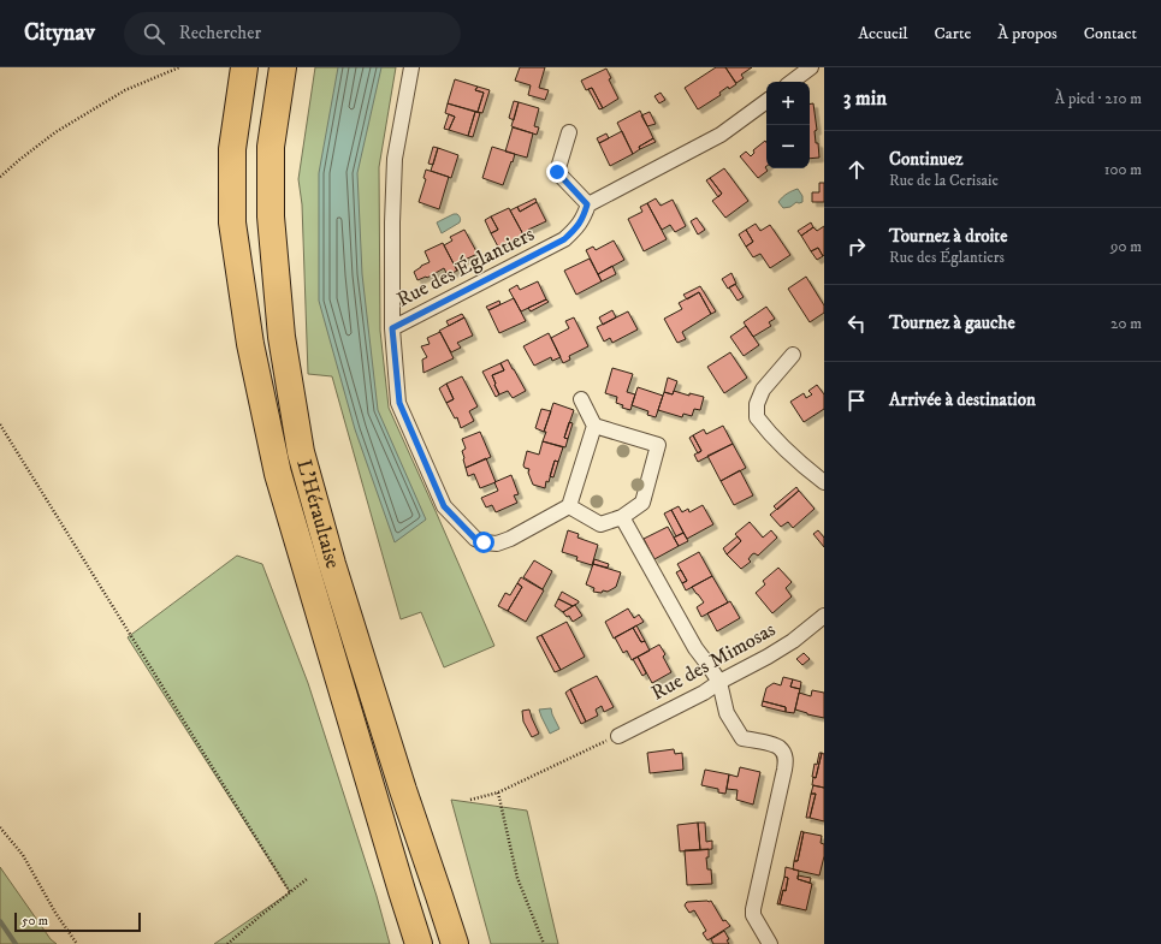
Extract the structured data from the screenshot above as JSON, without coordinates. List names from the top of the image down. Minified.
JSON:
{"streets":{"highway":["L'Héraultaise"],"street":["Rue des Églantiers","Rue des Mimosas"]},"scale_bar":"50 m","page":{"header":"Citynav","search":"Rechercher","nav":["Accueil","Carte","À propos","Contact"],"heading":["3 min","À pied · 210 m"],"map_buttons":["+","−"],"list":[["Continuez","Rue de la Cerisaie","100 m"],["Tournez à droite","Rue des Églantiers","90 m"],["Tournez à gauche","20 m"],"Arrivée à destination"],"scale":"50 m"}}
